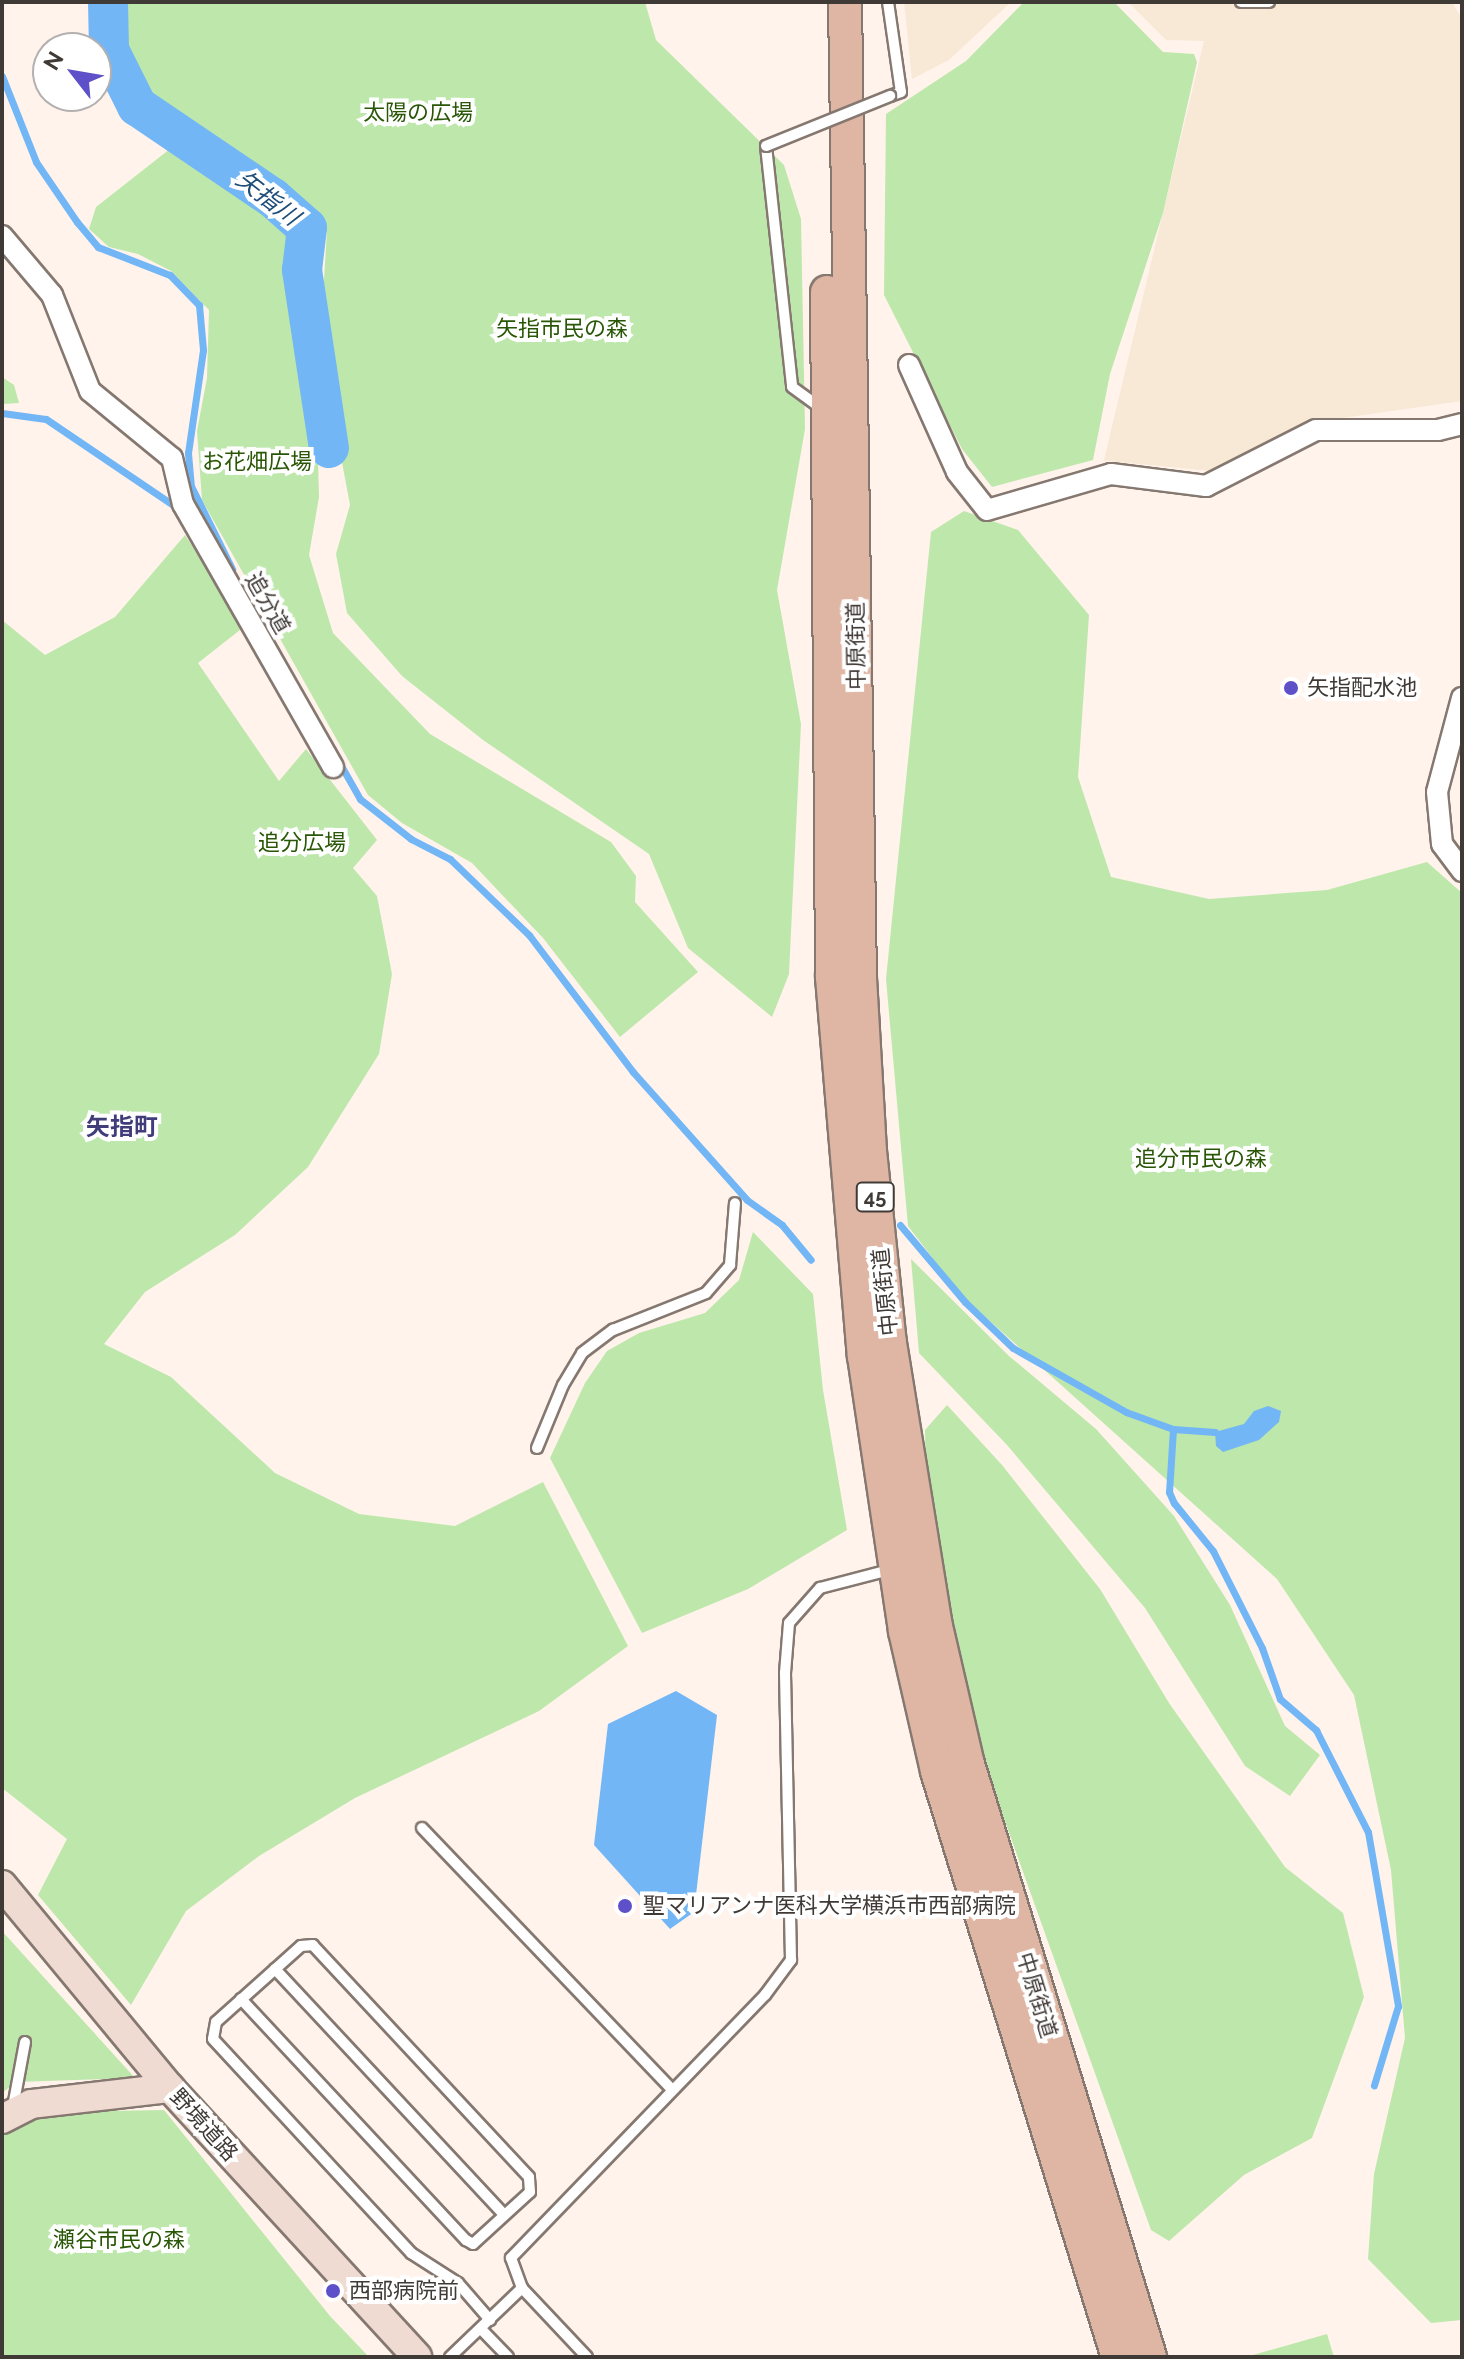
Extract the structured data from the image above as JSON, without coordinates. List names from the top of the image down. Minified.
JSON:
{"streets":{"main road":["中原街道","45"],"street":["追分道","野境道路"]},"districts":["矢指町"],"water":["矢指川"],"parks":["太陽の広場","矢指市民の森","お花畑広場","追分広場","追分市民の森","瀬谷市民の森"],"places":["矢指配水池","聖マリアンナ医科大学横浜市西部病院","西部病院前"],"north":"top left"}
